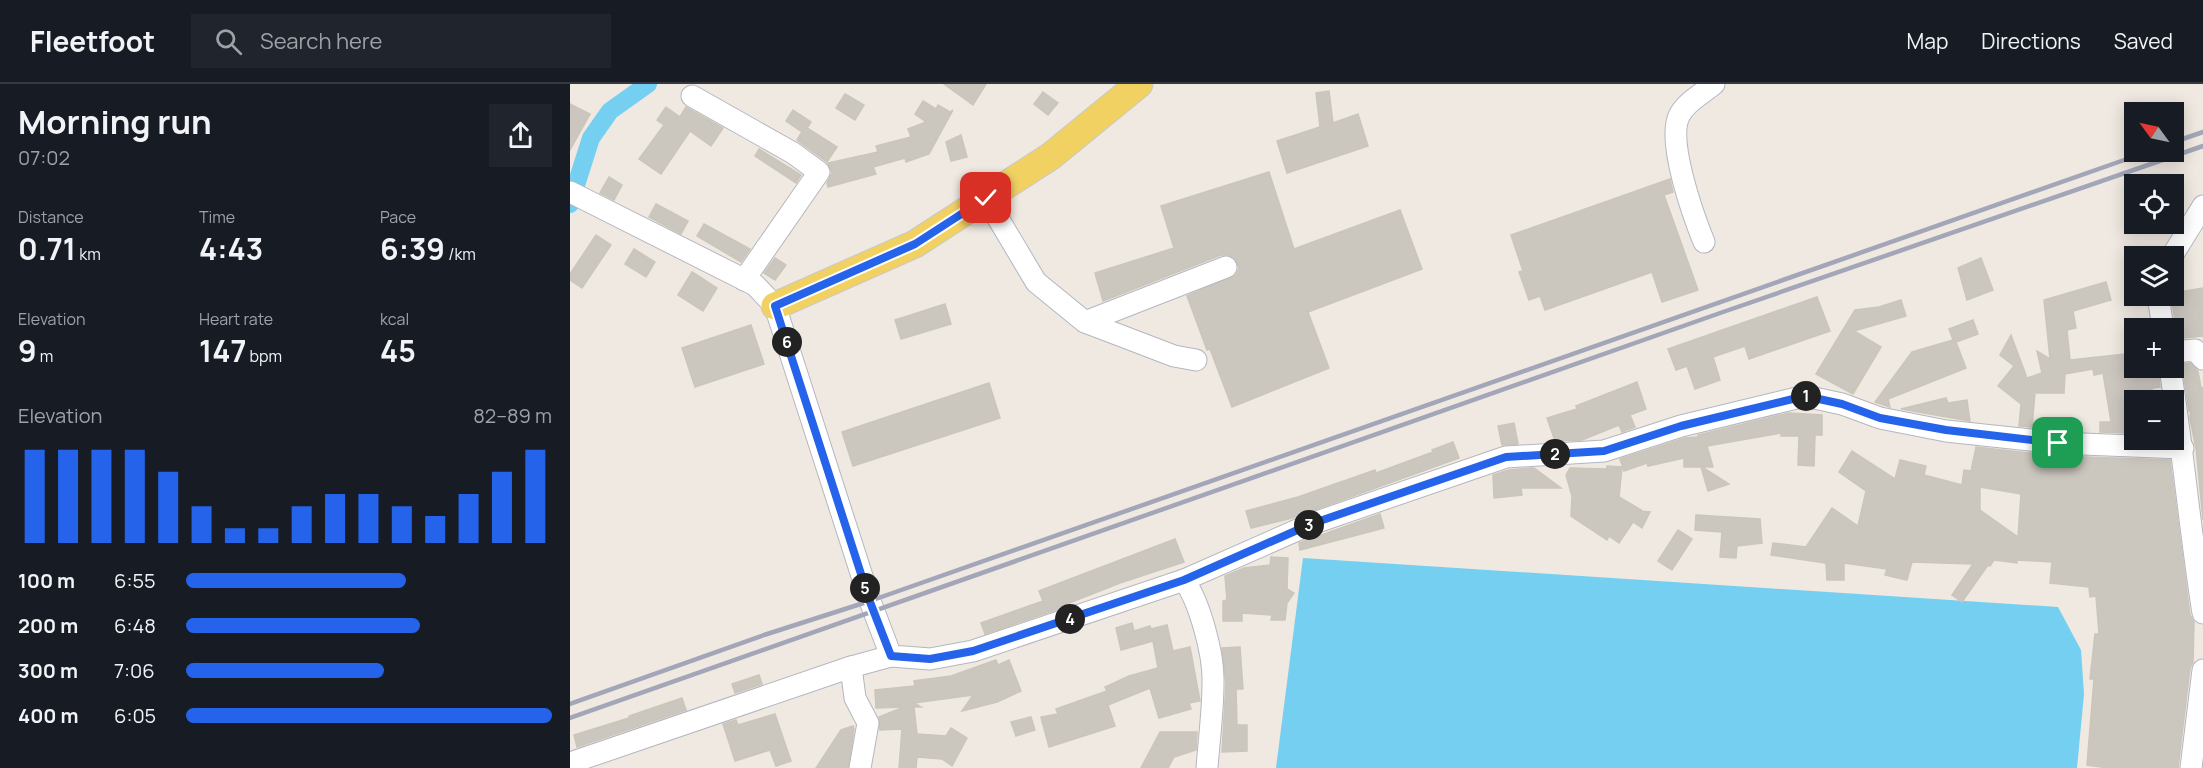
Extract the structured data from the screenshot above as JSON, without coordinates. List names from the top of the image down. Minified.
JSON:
{"north":"top left","page":{"header":"Fleetfoot","search":"Search here","nav":["Map","Directions","Saved"],"heading":["Morning run","07:02"],"map_buttons":["+","−"],"stats":[["Distance","0.71 km"],["Time","4:43"],["Pace","6:39 /km"],["Elevation","9 m"],["Heart rate","147 bpm"],["kcal","45"]],"pins":["6","1","2","3","5","4"],"chart":["Elevation","82–89 m"],"list":[{"name":"100 m","note":"6:55"},{"name":"200 m","note":"6:48"},{"name":"300 m","note":"7:06"},{"name":"400 m","note":"6:05"}]}}
